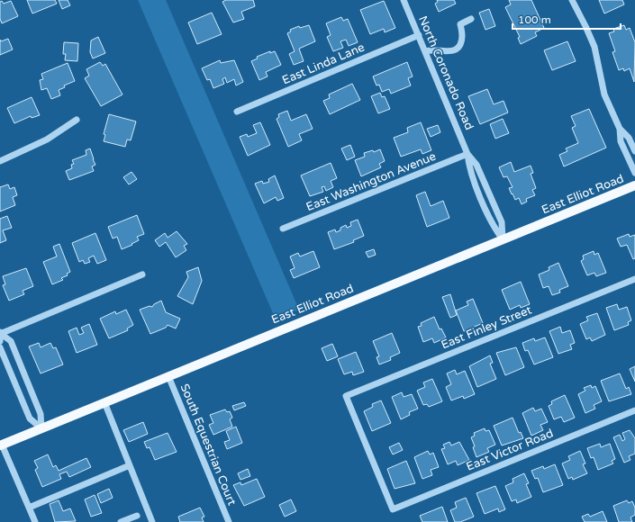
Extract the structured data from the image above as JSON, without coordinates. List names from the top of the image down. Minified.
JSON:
{"streets":{"main road":["East Elliot Road"],"street":["East Linda Lane","North Coronado Road","East Washington Avenue","East Finley Street","South Equestrian Court","East Victor Road"]},"crossings":[["East Linda Lane","North Coronado Road"],["North Coronado Road","East Washington Avenue"],["North Coronado Road","East Elliot Road"],["East Elliot Road","South Equestrian Court"],["East Finley Street","East Victor Road"]],"scale_bar":"100 m"}
